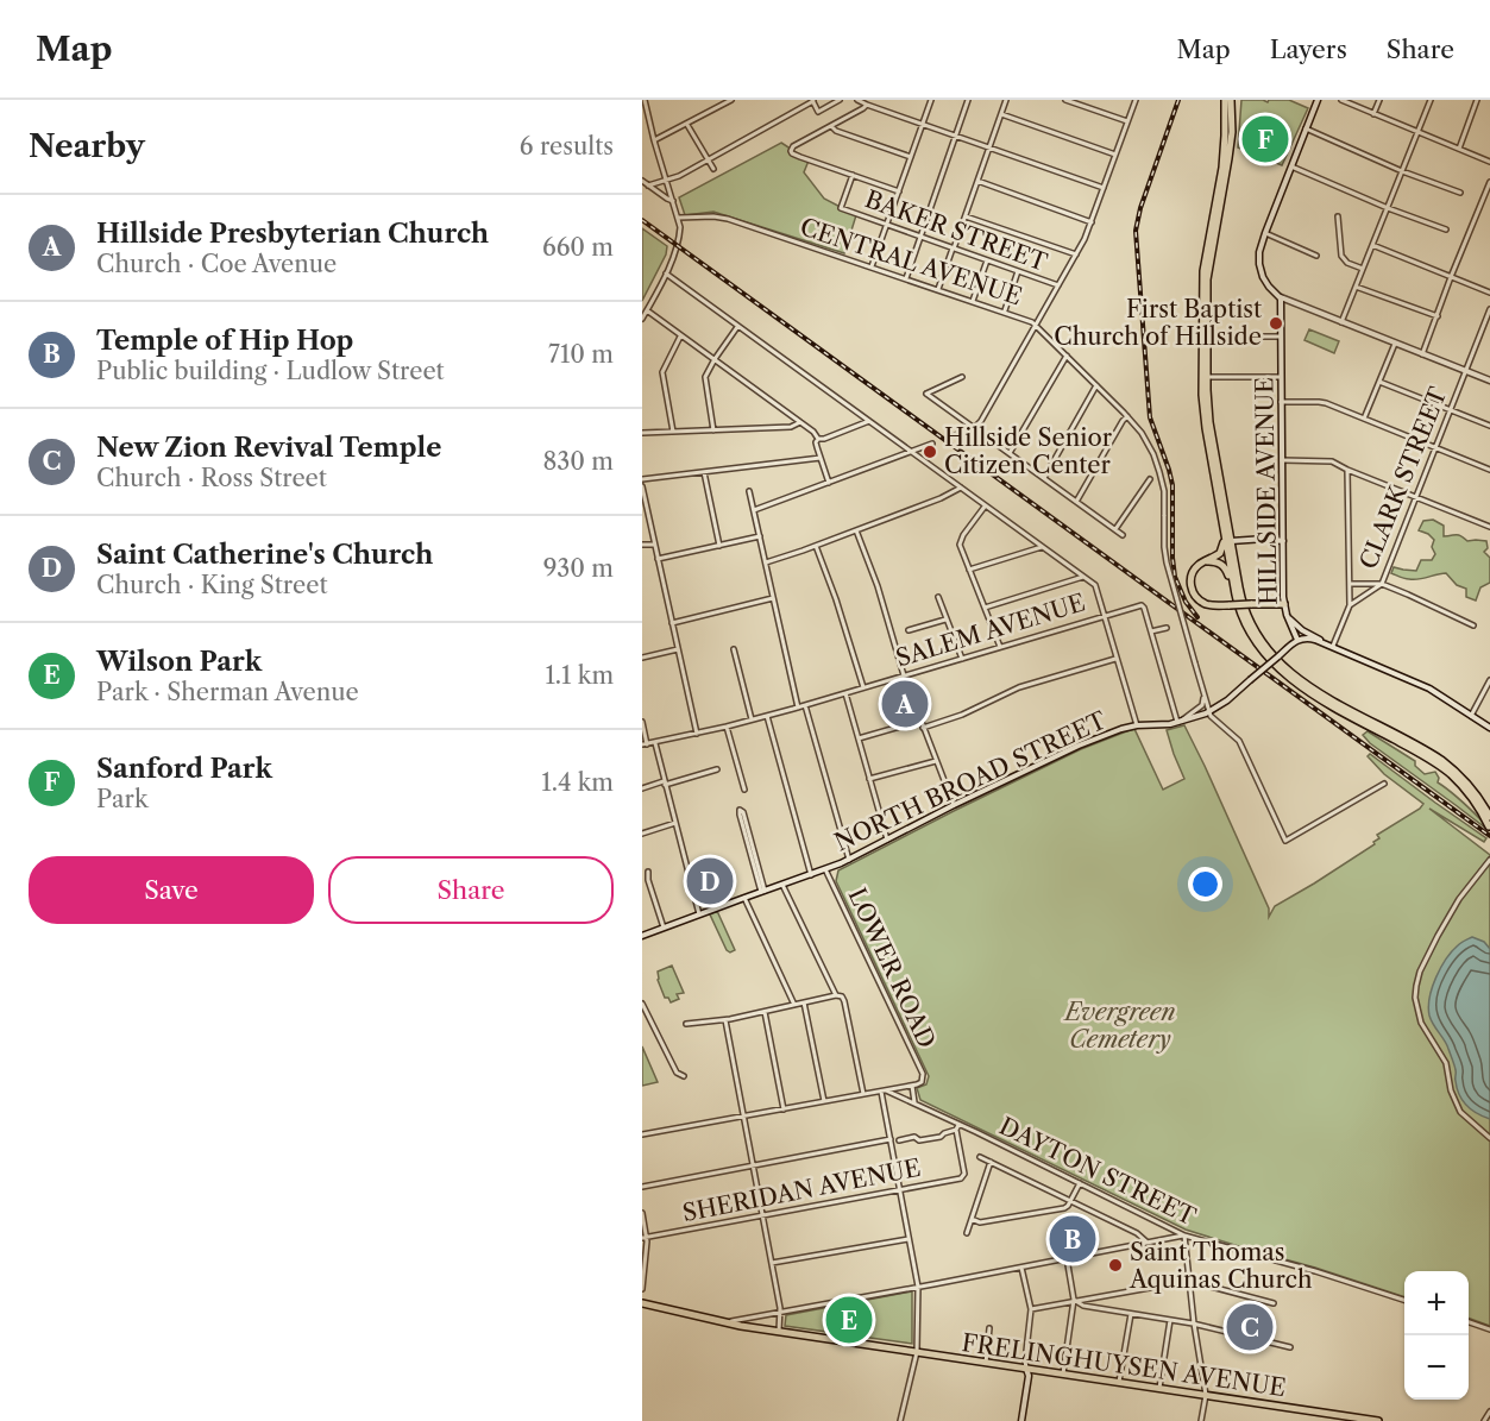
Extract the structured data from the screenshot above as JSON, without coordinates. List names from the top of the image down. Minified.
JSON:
{"streets":{"main road":["HILLSIDE AVENUE","NORTH BROAD STREET","FRELINGHUYSEN AVENUE"],"street":["BAKER STREET","CENTRAL AVENUE","CLARK STREET","SALEM AVENUE","LOWER ROAD","DAYTON STREET","SHERIDAN AVENUE"]},"crossings":[["CENTRAL AVENUE","NORTH BROAD STREET"],["HILLSIDE AVENUE","NORTH BROAD STREET"],["NORTH BROAD STREET","LOWER ROAD"],["DAYTON STREET","SHERIDAN AVENUE"]],"parks":["Evergreen Cemetery"],"places":["First Baptist Church of Hillside","Hillside Senior Citizen Center","Saint Thomas Aquinas Church"],"page":{"header":"Map","nav":["Map","Layers","Share"],"heading":["Nearby","6 results"],"pins":["F","A","D","B","E","C"],"list":[{"mark":"A","name":"Hillside Presbyterian Church","note":"Church · Coe Avenue","value":"660 m"},{"mark":"B","name":"Temple of Hip Hop","note":"Public building · Ludlow Street","value":"710 m"},{"mark":"C","name":"New Zion Revival Temple","note":"Church · Ross Street","value":"830 m"},{"mark":"D","name":"Saint Catherine's Church","note":"Church · King Street","value":"930 m"},{"mark":"E","name":"Wilson Park","note":"Park · Sherman Avenue","value":"1.1 km"},{"mark":"F","name":"Sanford Park","note":"Park","value":"1.4 km"}],"buttons":["Save","Share"],"map_buttons":["+","−"]}}
